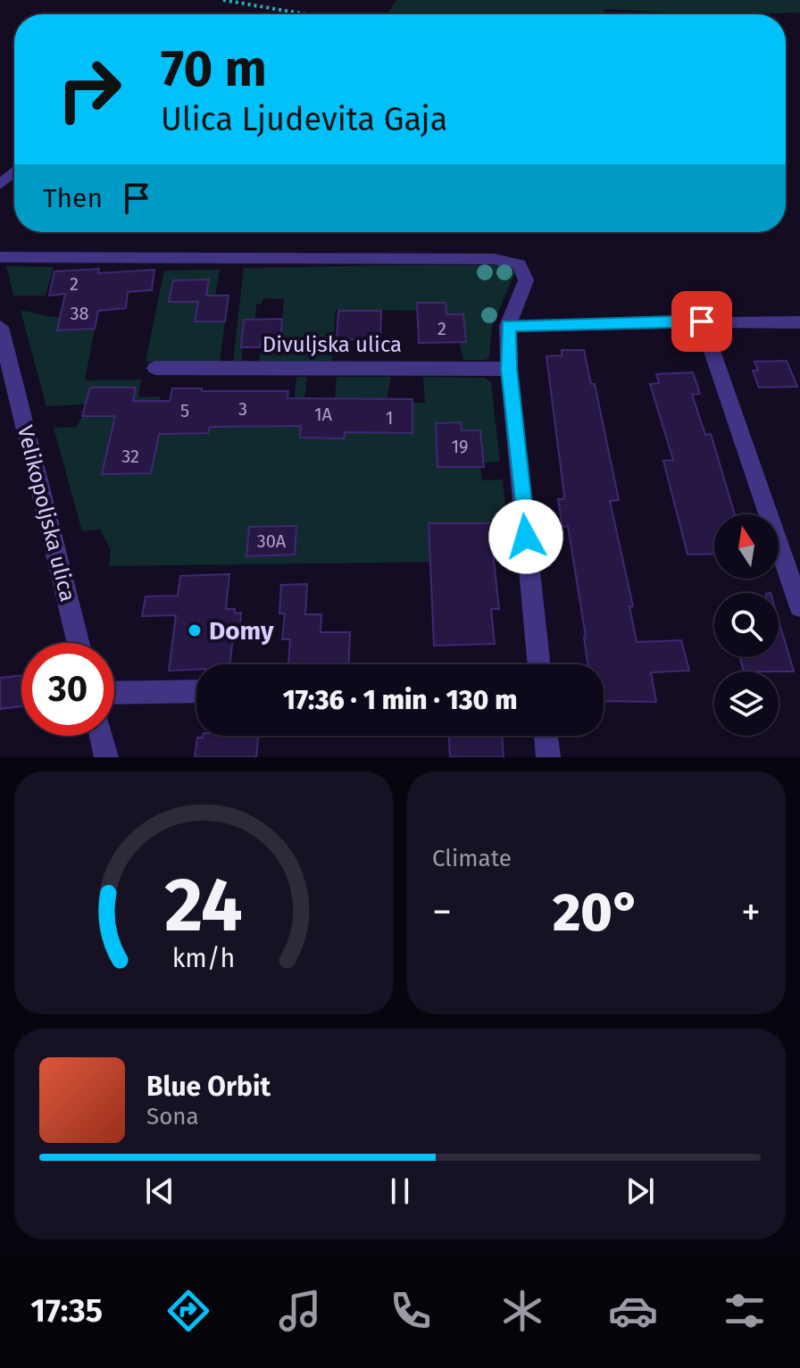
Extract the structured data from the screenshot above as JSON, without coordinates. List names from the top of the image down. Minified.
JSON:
{"streets":{"street":["Divuljska ulica","Velikopoljska ulica"]},"places":["Domy"],"house_numbers":["2","38","2","3","5","1A","1","19","32","30A"],"north":"top","page":{"turn":["70 m","Ulica Ljudevita Gaja"],"then":"Then","limit":"30","trip":"17:36 · 1 min · 130 m","tile":"Climate","heat":["−","20°","+"],"song":["Blue Orbit","Sona"],"tabs":"17:35","gauge":["24","km/h"]}}
